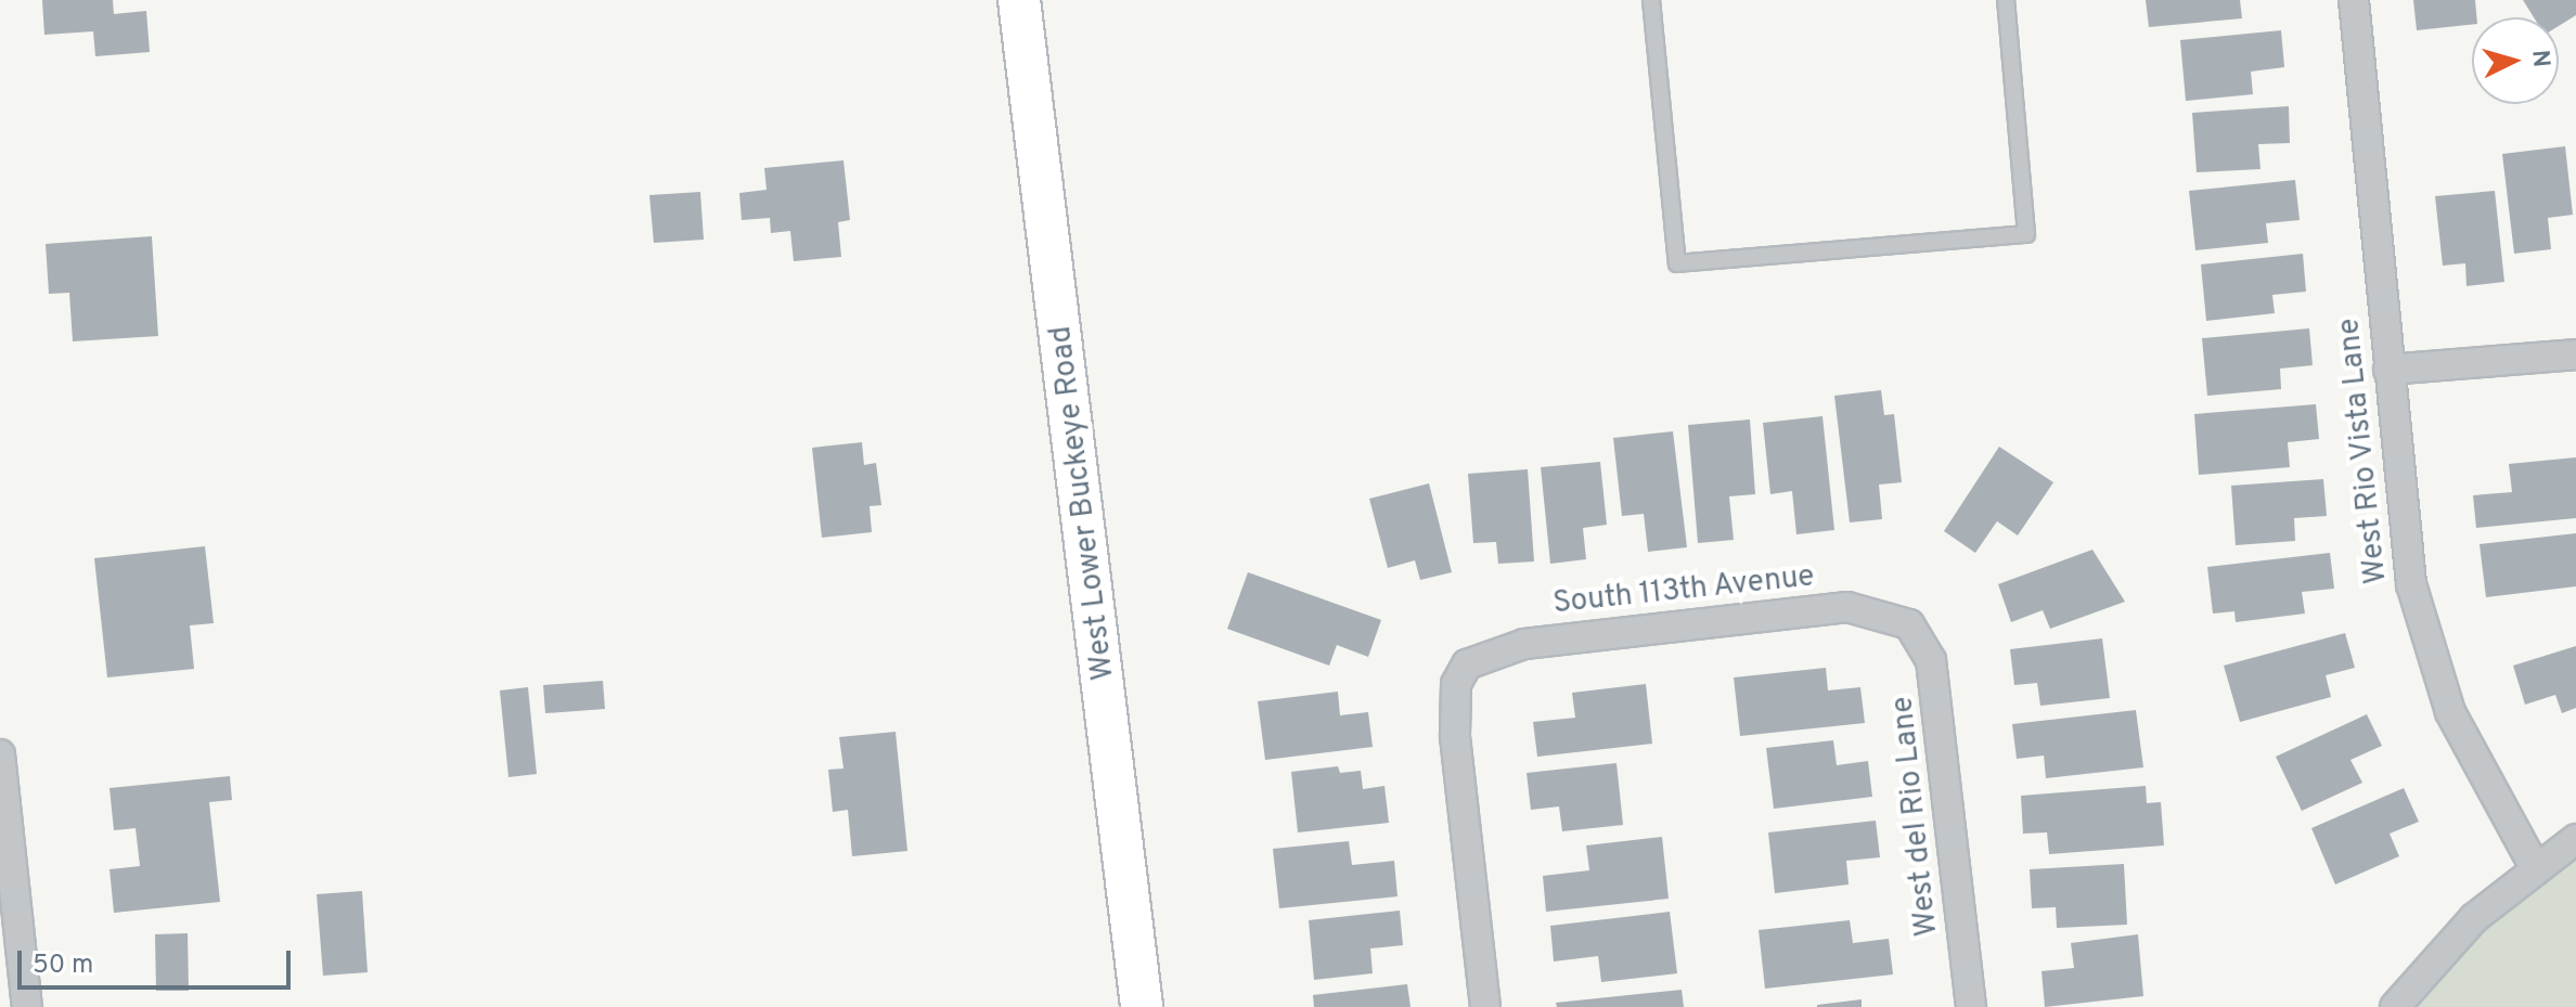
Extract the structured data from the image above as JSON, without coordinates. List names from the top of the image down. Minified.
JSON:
{"streets":{"main road":["West Lower Buckeye Road"],"street":["West Rio Vista Lane","South 113th Avenue","West del Rio Lane"]},"crossings":[["South 113th Avenue","West del Rio Lane"]],"scale_bar":"50 m","north":"right"}
